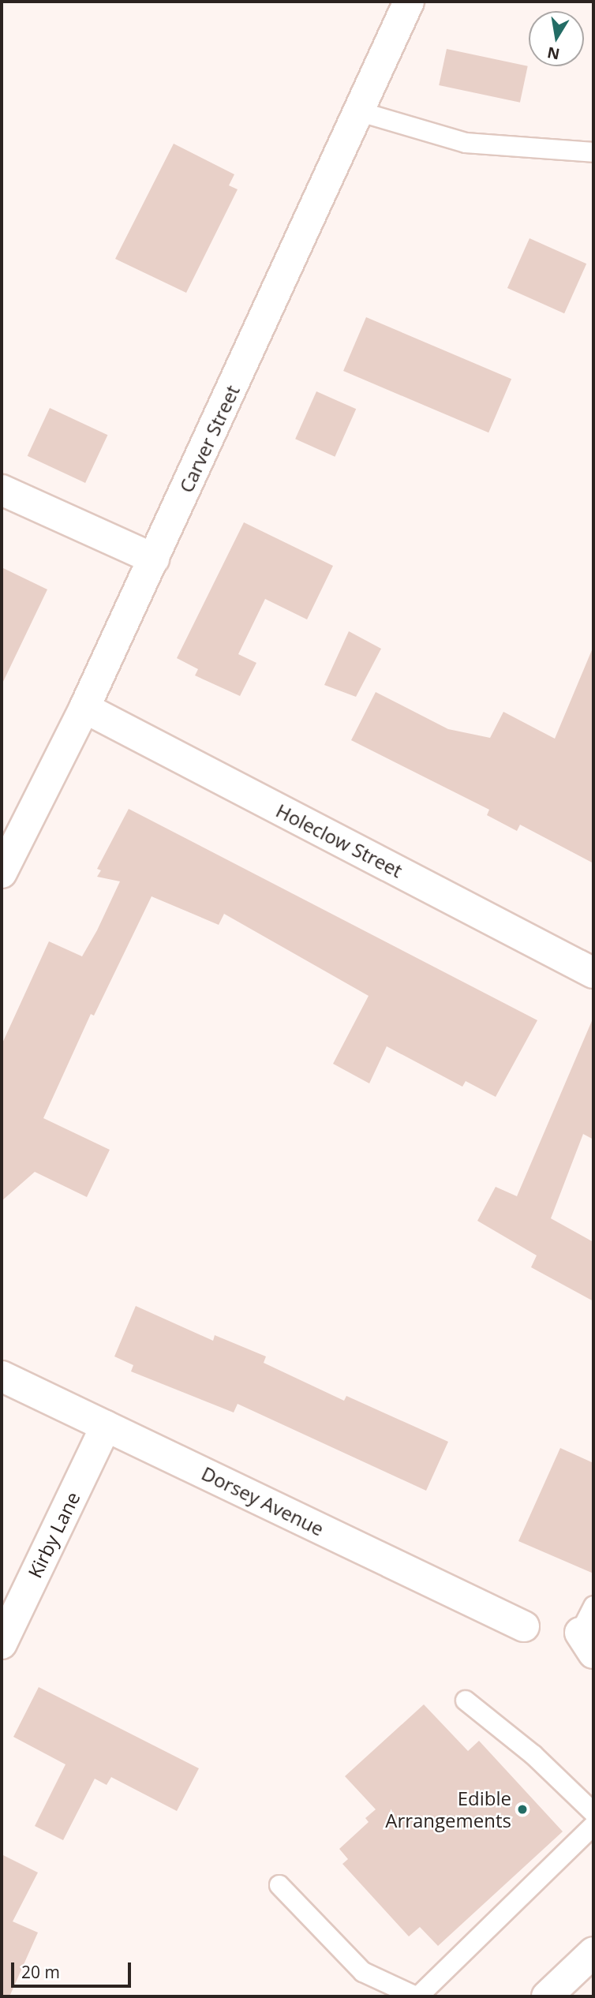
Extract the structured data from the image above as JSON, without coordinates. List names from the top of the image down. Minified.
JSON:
{"streets":{"street":["Carver Street","Holeclow Street","Dorsey Avenue","Kirby Lane"]},"crossings":[["Carver Street","Holeclow Street"],["Dorsey Avenue","Kirby Lane"]],"places":["Edible Arrangements"],"scale_bar":"20 m","north":"bottom"}
